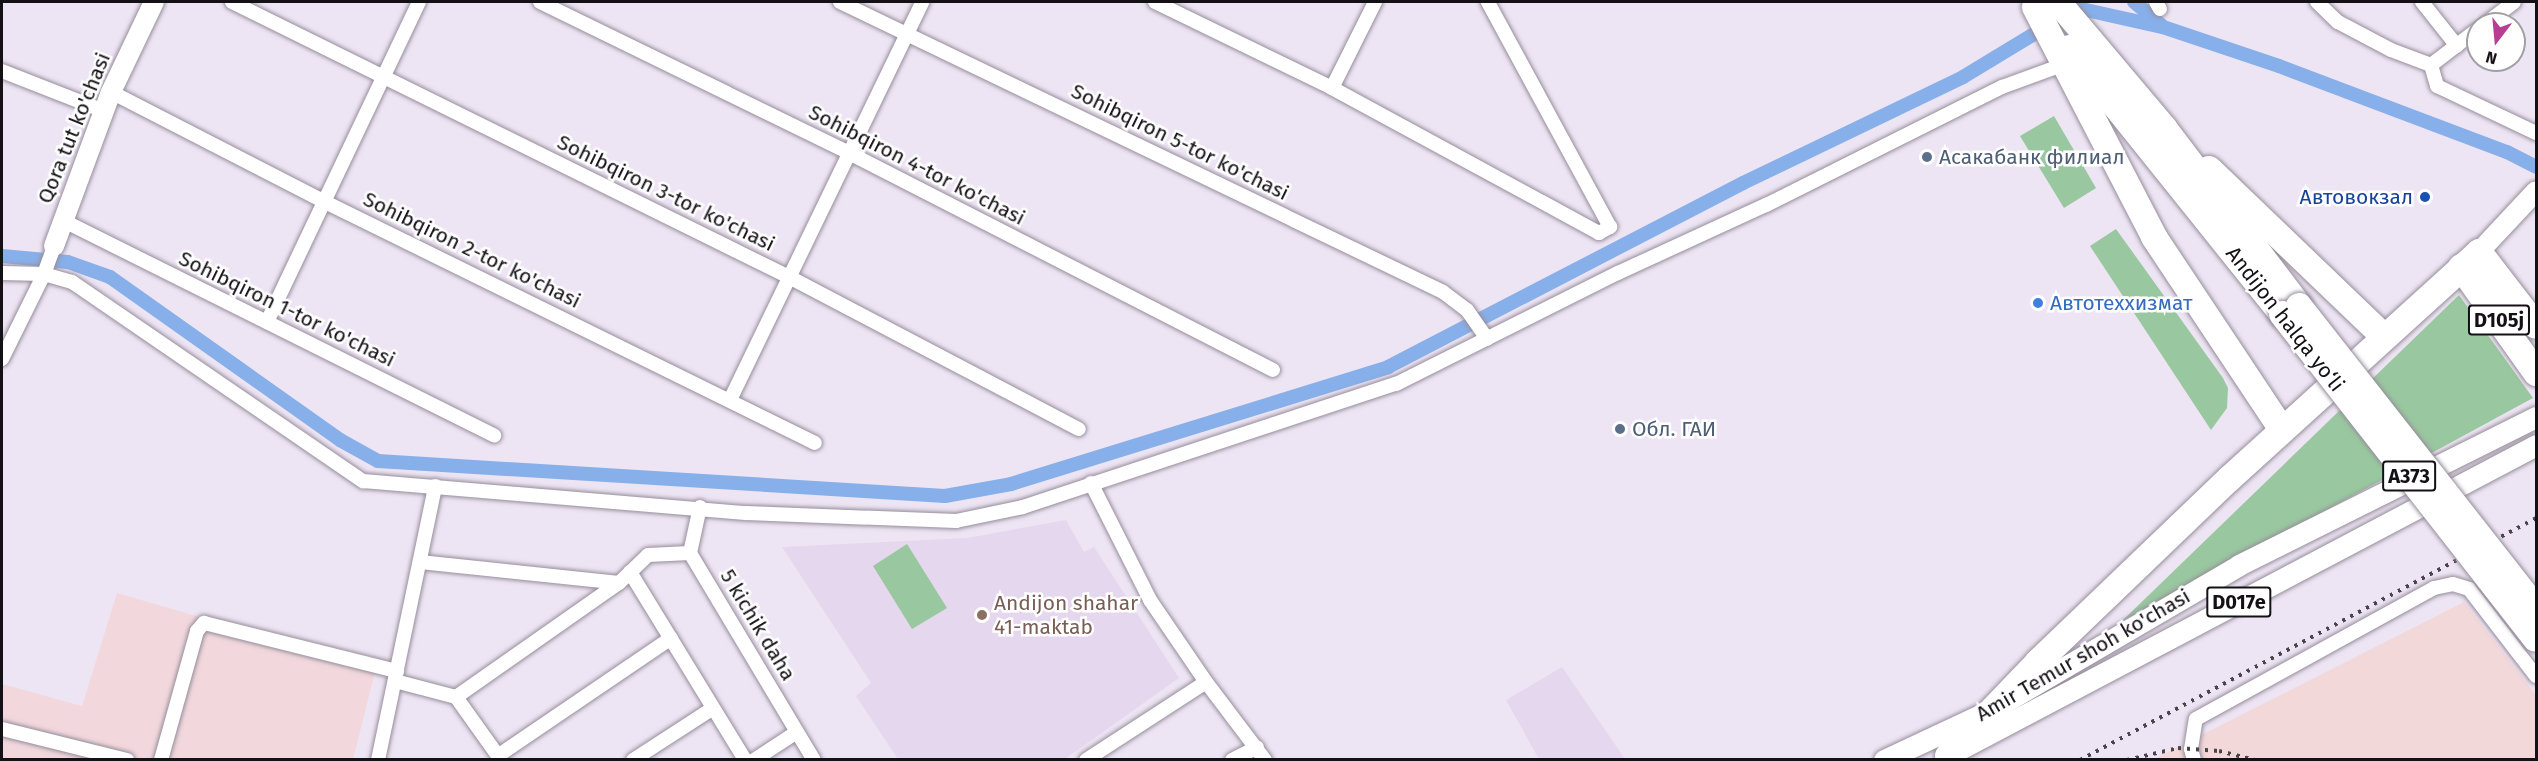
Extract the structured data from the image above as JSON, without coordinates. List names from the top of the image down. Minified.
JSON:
{"streets":{"highway":["Andijon halqa yo‘li","D105j","A373"],"main road":["D017e","Amir Temur shoh ko'chasi"],"street":["Qora tut ko'chasi","Sohibqiron 5-tor ko'chasi","Sohibqiron 4-tor ko'chasi","Sohibqiron 3-tor ko'chasi","Sohibqiron 2-tor ko'chasi","Sohibqiron 1-tor ko'chasi","5 kichik daha"]},"crossings":[["Qora tut ko'chasi","Sohibqiron 2-tor ko'chasi"],["Qora tut ko'chasi","Sohibqiron 1-tor ko'chasi"]],"places":["Асакабанк филиал","Автовокзал","Автотеххизмат","Обл. ГАИ","Andijon shahar 41-maktab"],"north":"bottom"}
